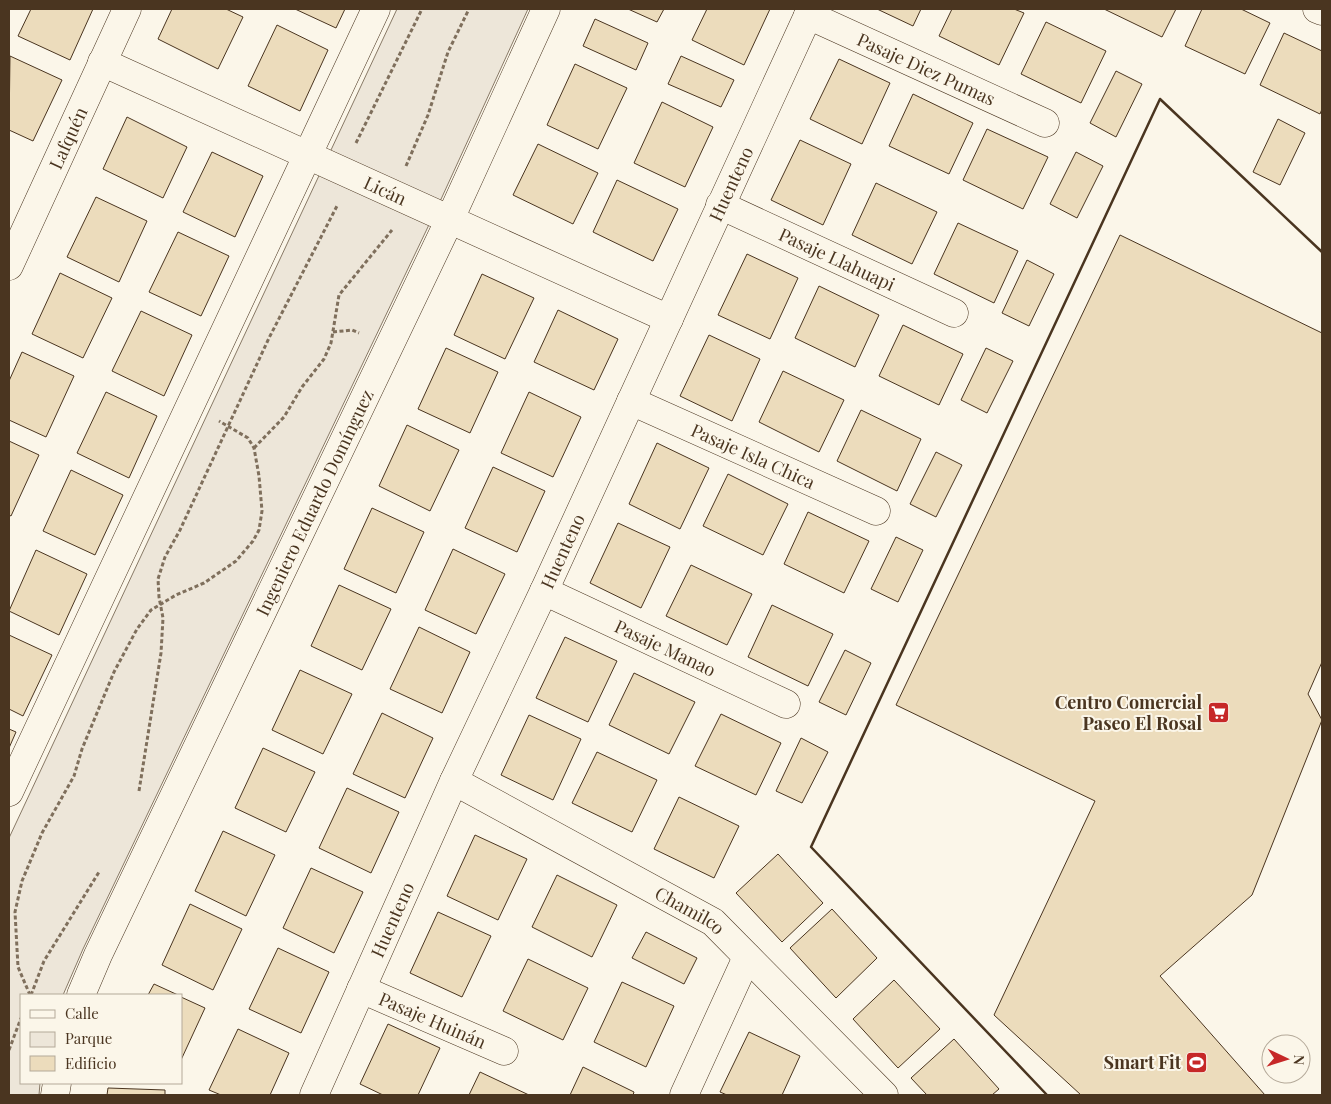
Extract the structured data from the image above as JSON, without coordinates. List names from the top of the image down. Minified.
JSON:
{"streets":{"street":["Pasaje Diez Pumas","Lafquén","Huenteno","Licán","Pasaje Llahuapi","Pasaje Isla Chica","Ingeniero Eduardo Domínguez","Pasaje Manao","Chamilco","Pasaje Huinán"]},"crossings":[["Pasaje Diez Pumas","Huenteno"],["Lafquén","Licán"],["Huenteno","Licán"],["Huenteno","Pasaje Llahuapi"],["Huenteno","Pasaje Isla Chica"],["Huenteno","Pasaje Manao"],["Huenteno","Chamilco"],["Huenteno","Pasaje Huinán"],["Licán","Ingeniero Eduardo Domínguez"]],"places":{"supermarket":["Centro Comercial Paseo El Rosal"],"sports":["Smart Fit"]},"legend":["Calle","Parque","Edificio"],"north":"right"}
